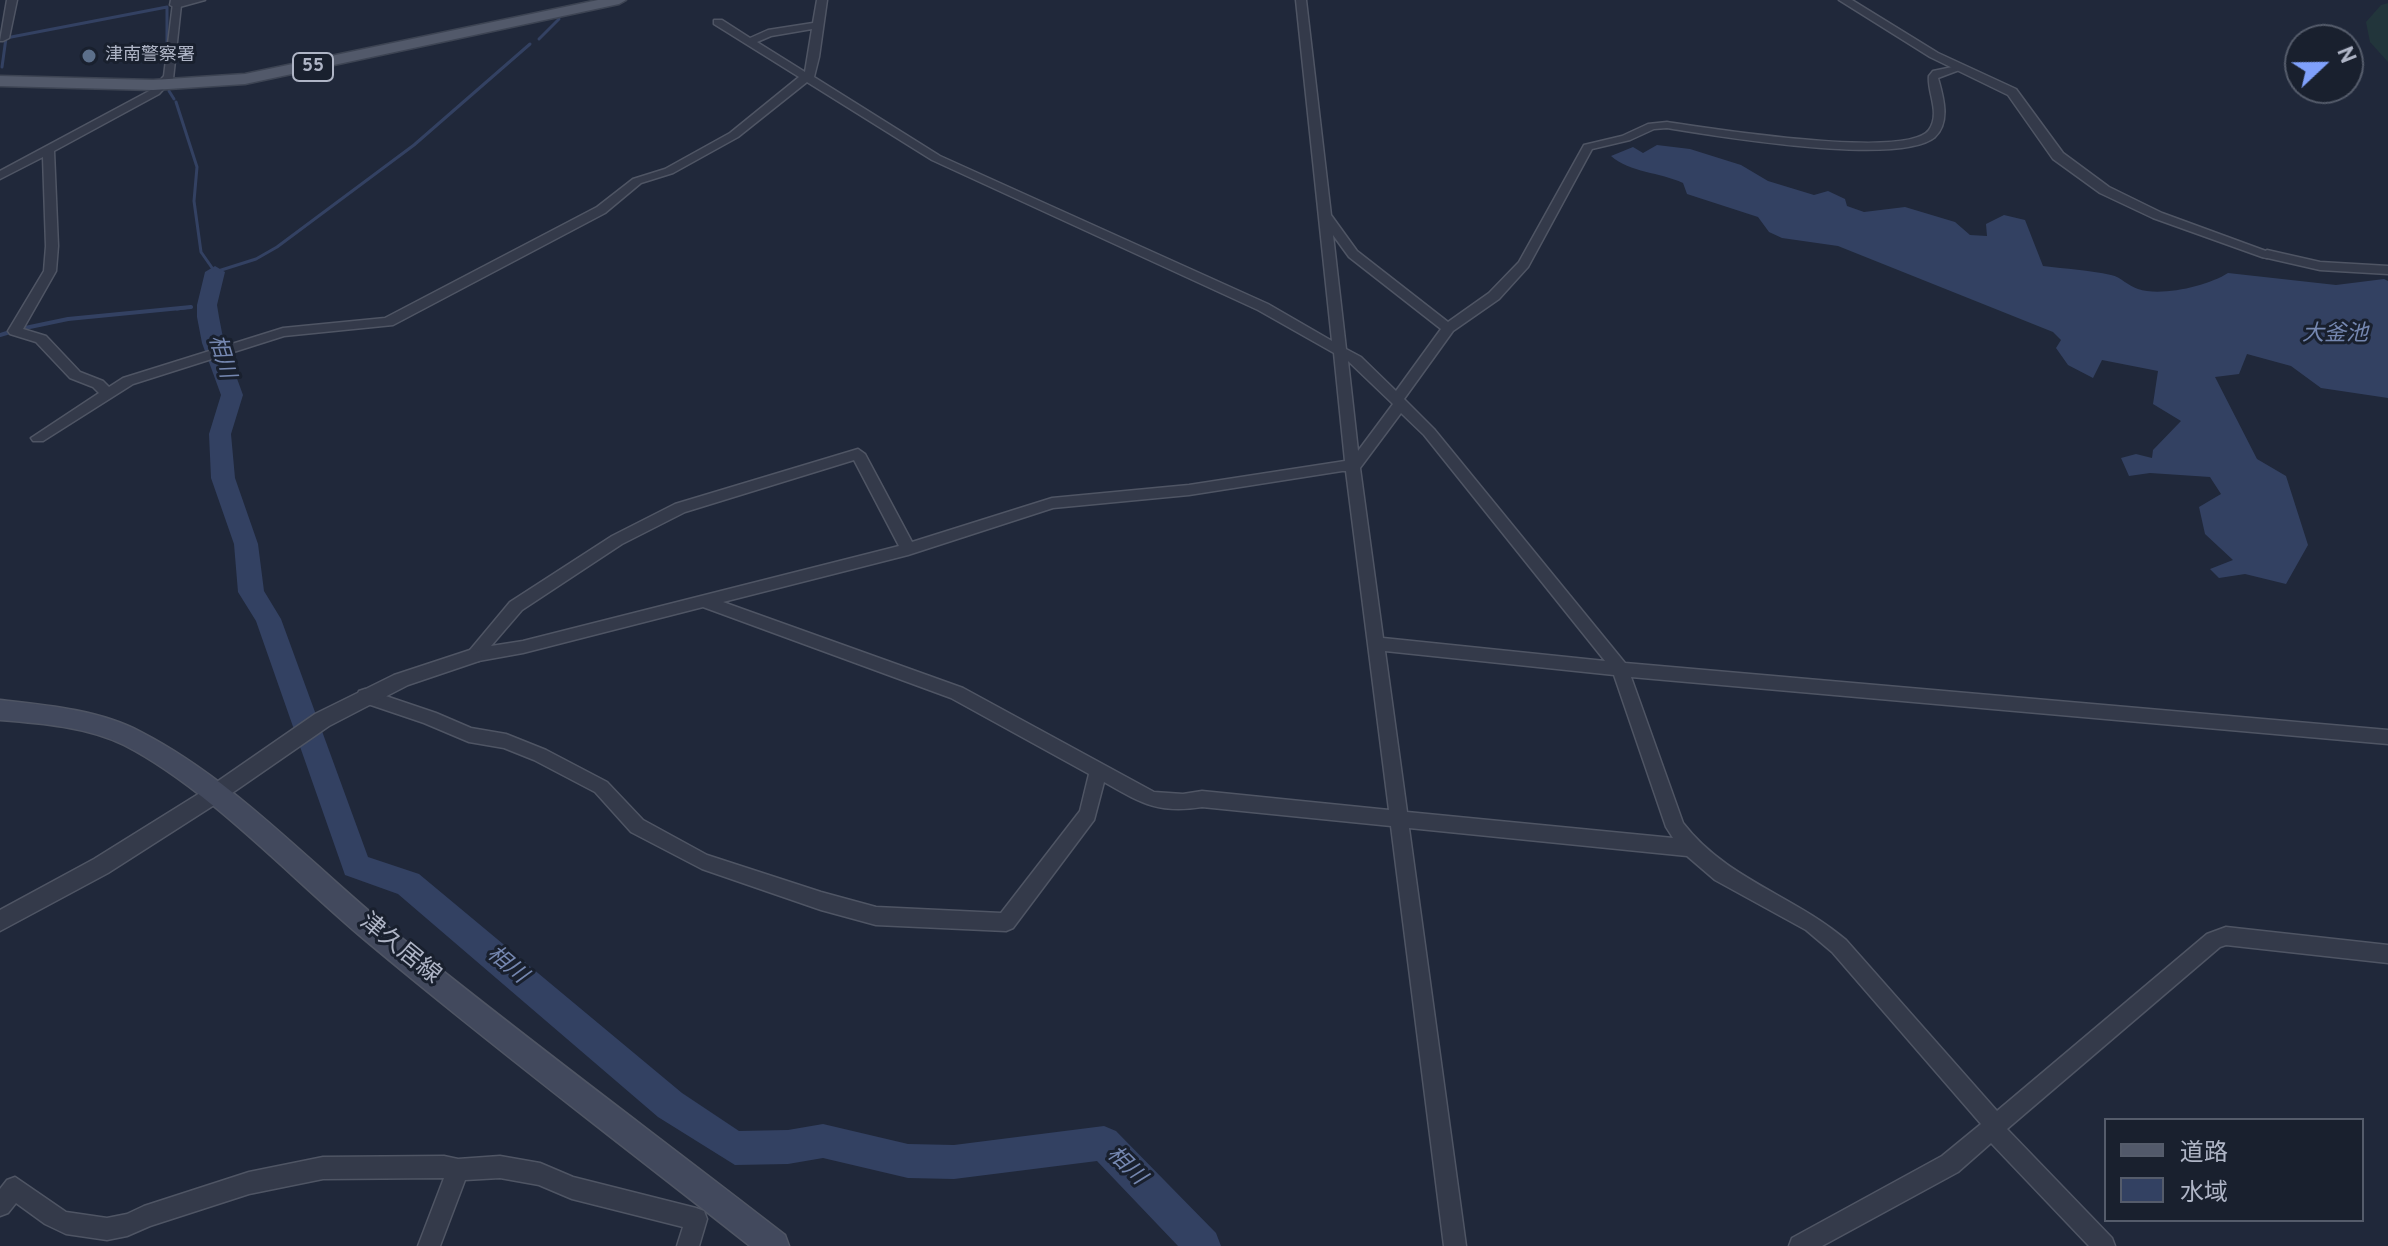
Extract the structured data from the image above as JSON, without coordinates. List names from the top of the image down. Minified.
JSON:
{"streets":{"main road":["55","津久居線"]},"water":["大釜池","相川"],"places":["津南警察署"],"legend":["道路","水域"],"north":"right"}
